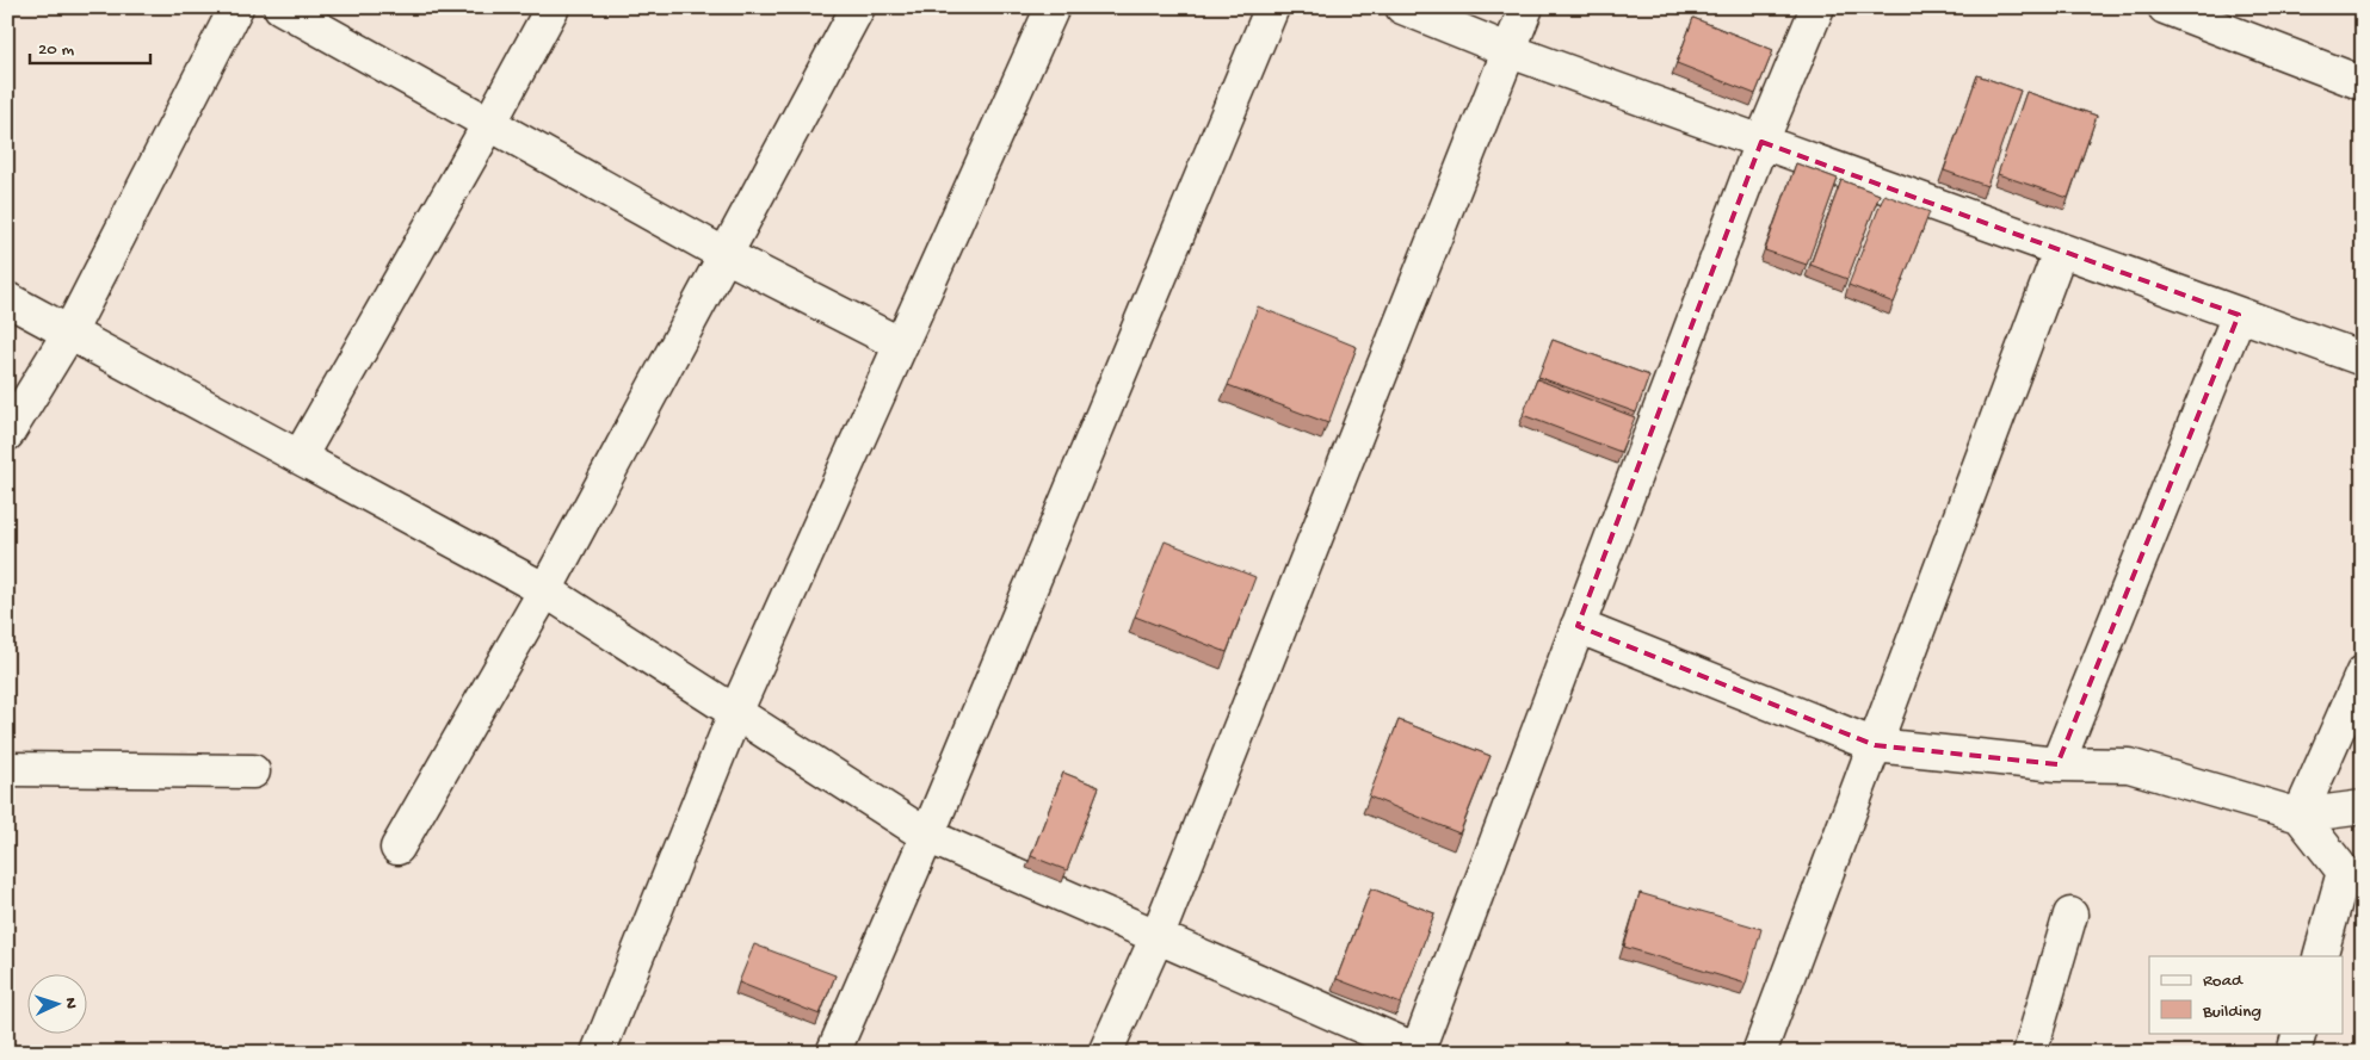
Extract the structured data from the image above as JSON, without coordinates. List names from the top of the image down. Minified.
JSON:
{"legend":["Road","Building"],"scale_bar":"20 m","north":"right"}
